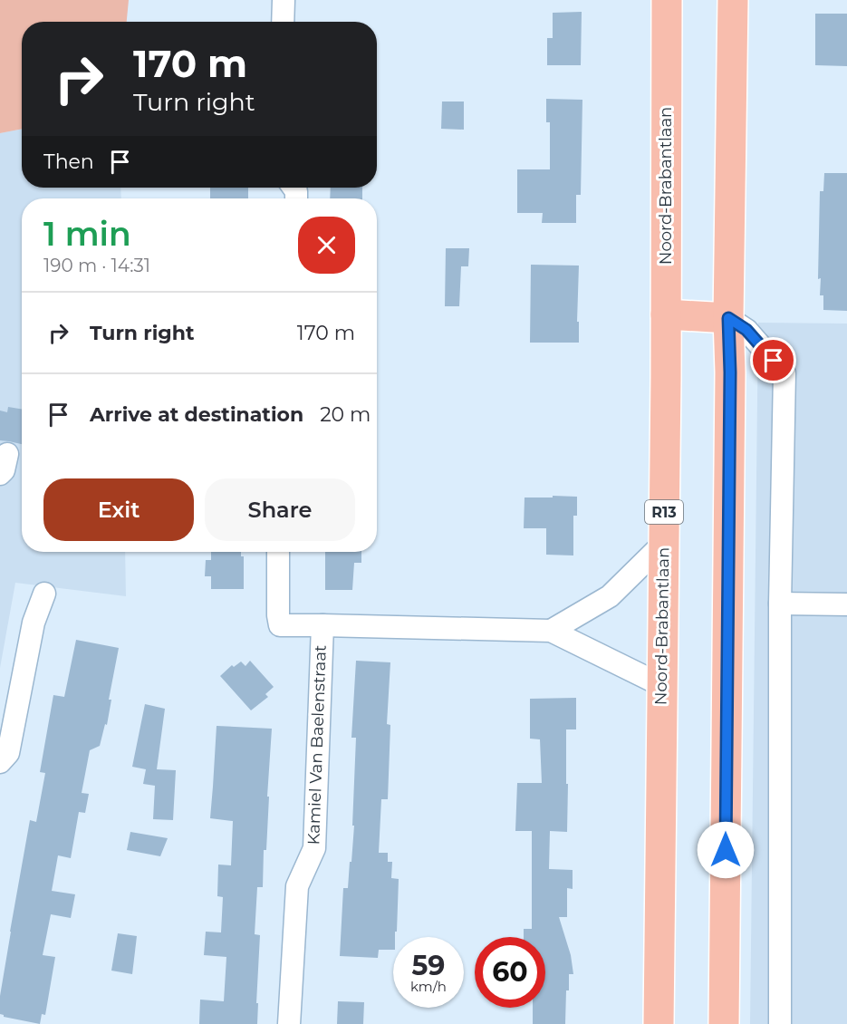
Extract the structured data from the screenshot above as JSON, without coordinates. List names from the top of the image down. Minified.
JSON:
{"streets":{"main road":["Noord-Brabantlaan","R13"],"street":["Kamiel Van Baelenstraat"]},"crossings":[["Noord-Brabantlaan","Kamiel Van Baelenstraat"]],"page":{"turn":["170 m","Turn right"],"then":"Then","heading":["1 min","190 m · 14:31"],"list":[{"name":"Turn right","value":"170 m"},{"name":"Arrive at destination","value":"20 m"}],"buttons":["Exit","Share"],"speed":"59 km/h","limit":"60"}}
